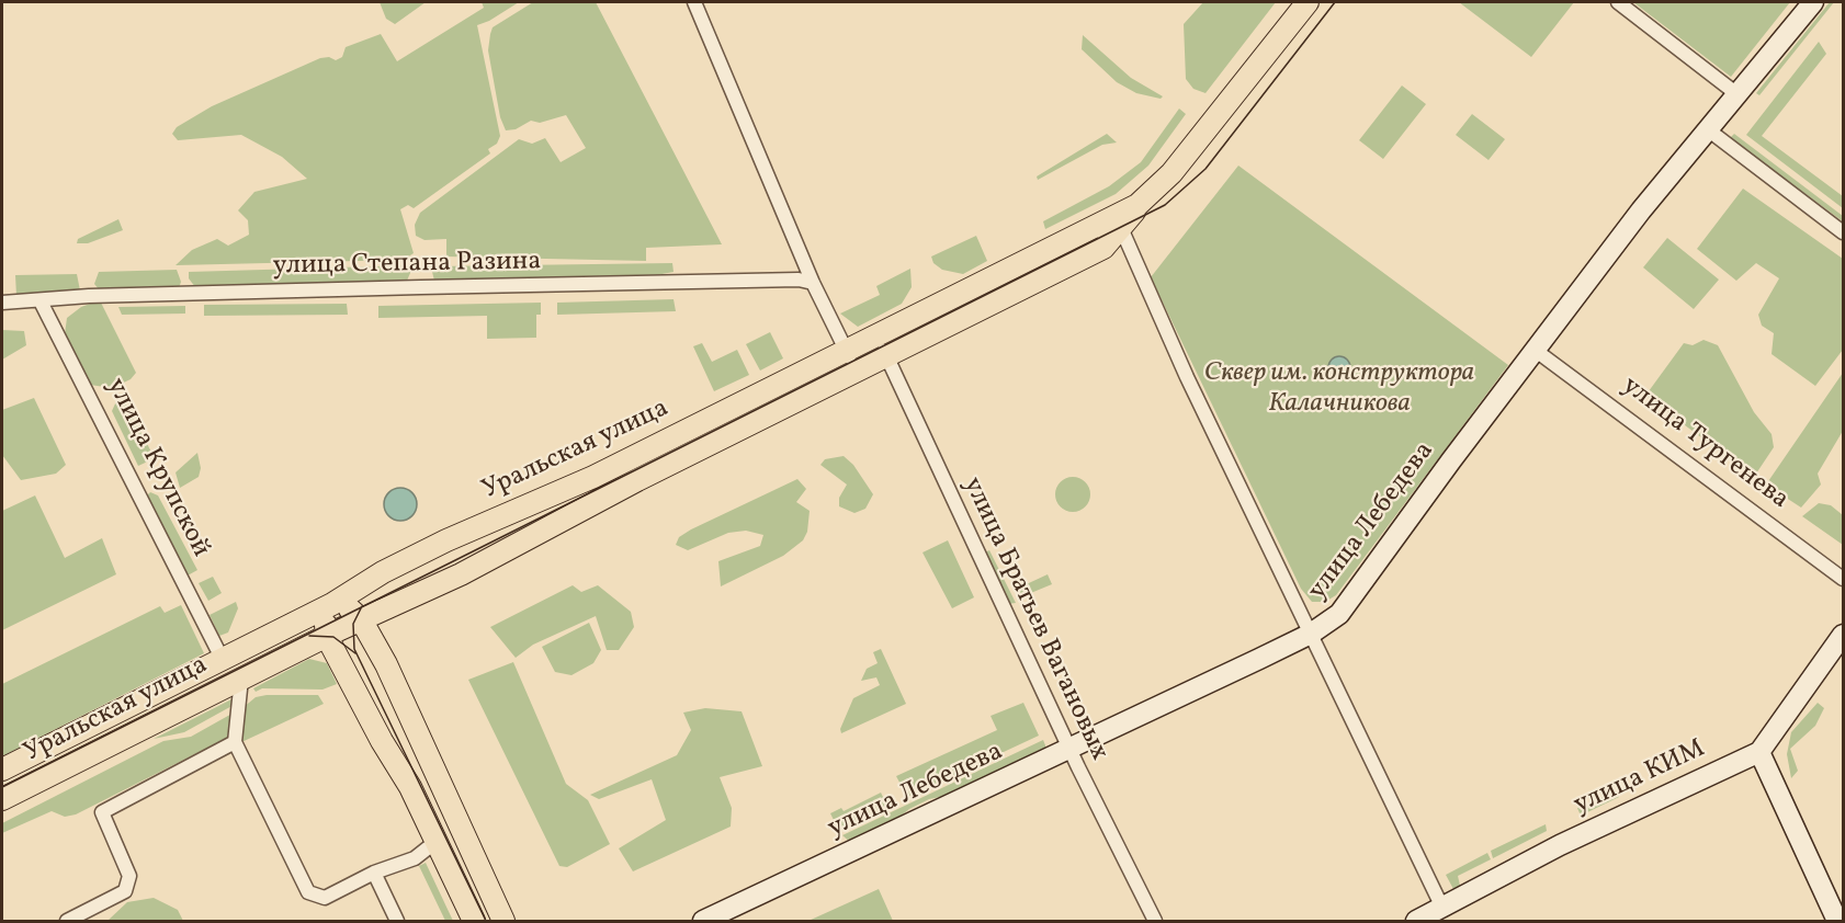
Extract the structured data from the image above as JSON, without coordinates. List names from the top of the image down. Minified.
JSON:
{"streets":{"main road":["Уральская улица"],"street":["улица Степана Разина","улица Тургенева","улица Крупской","улица Лебедева","улица Братьев Вагановых","улица КИМ"]},"crossings":[["улица Степана Разина","улица Крупской"],["улица Тургенева","улица Лебедева"],["Уральская улица","улица Крупской"],["Уральская улица","улица Братьев Вагановых"],["улица Лебедева","улица Братьев Вагановых"]],"parks":["Сквер им. конструктора Калачникова"]}
